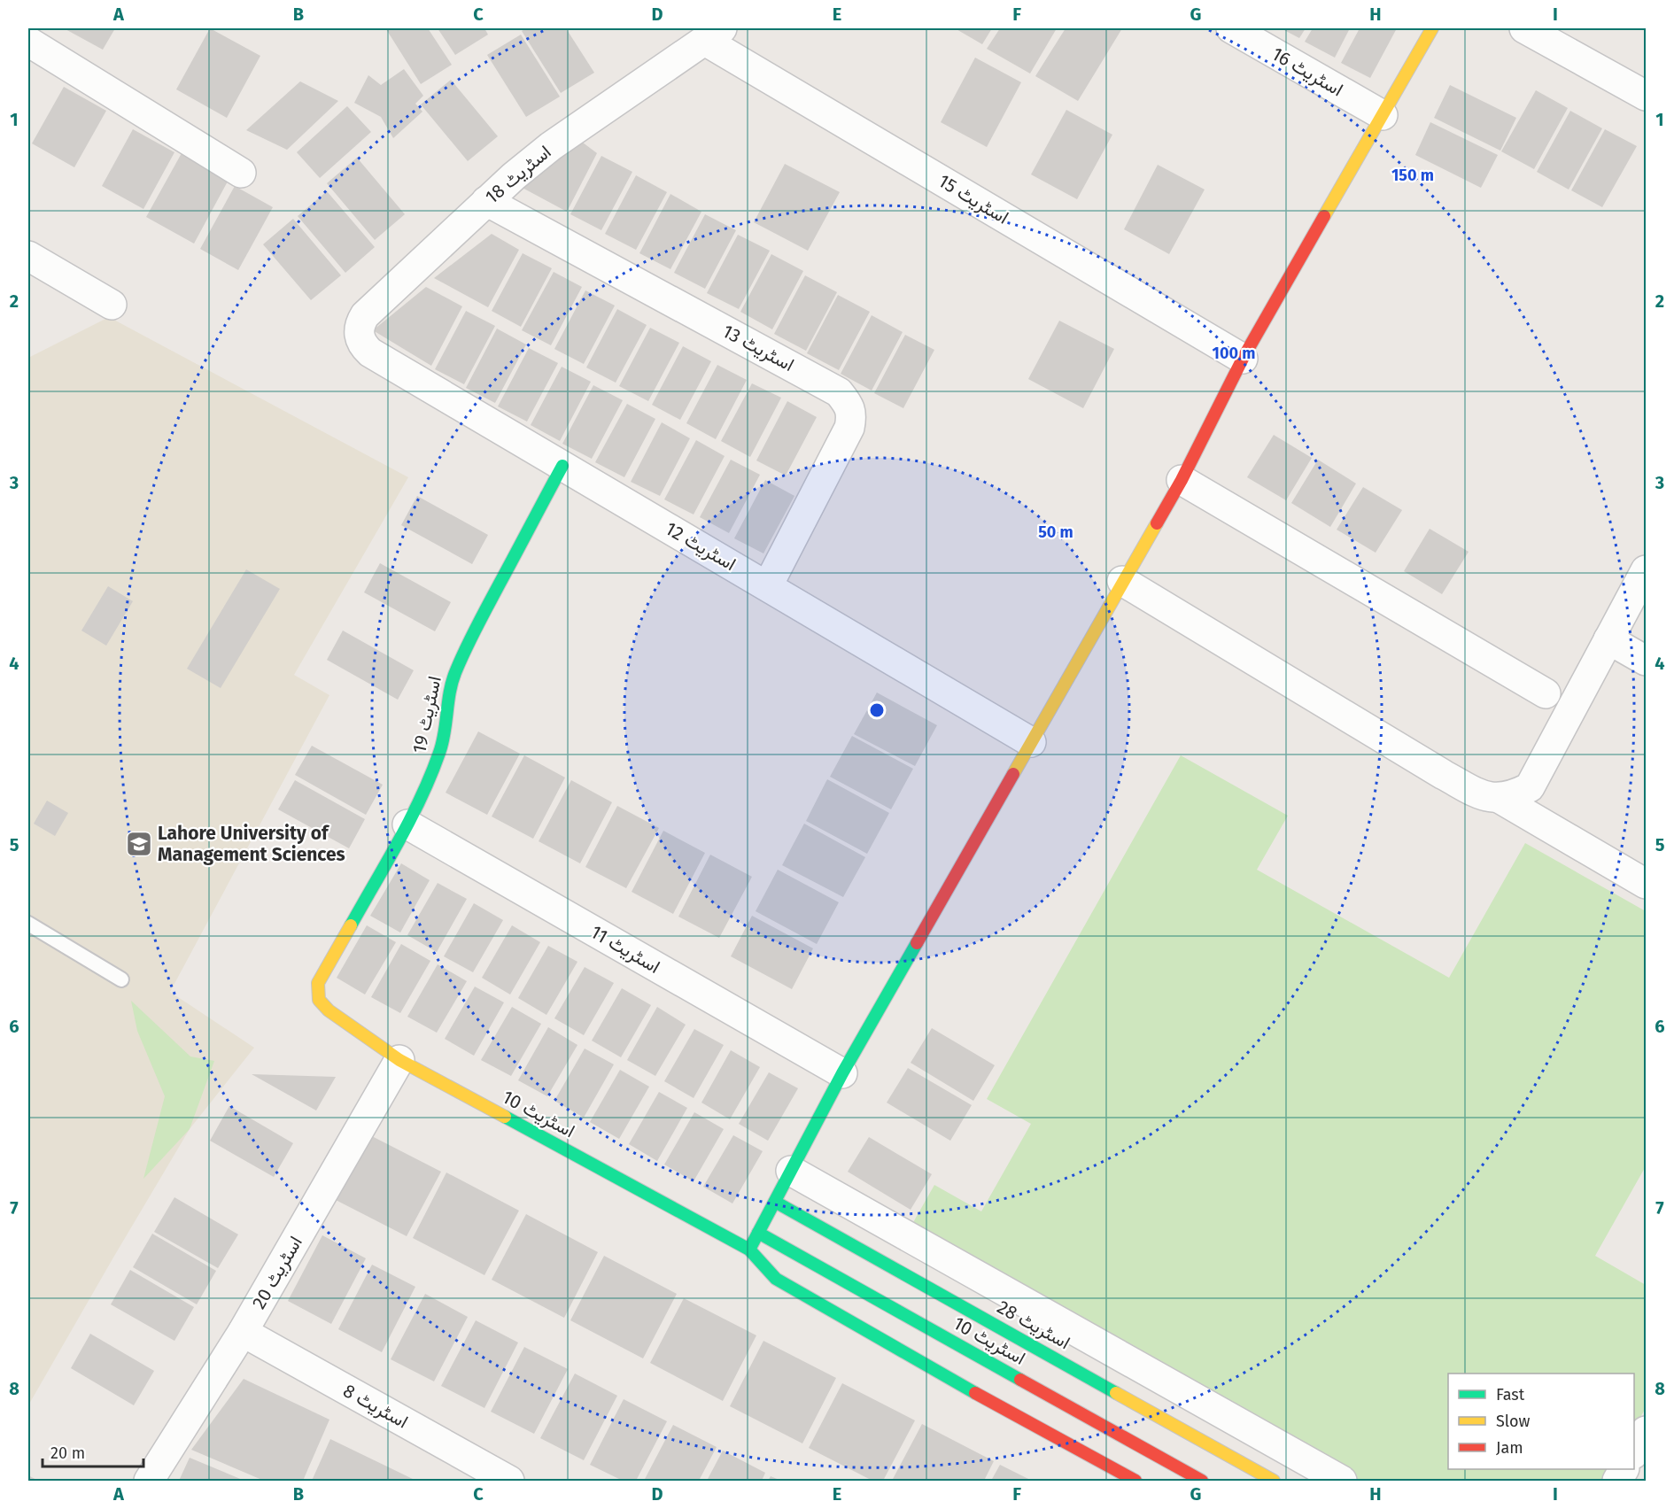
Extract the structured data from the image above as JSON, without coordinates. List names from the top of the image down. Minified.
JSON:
{"streets":{"street":["اسٹریٹ 16","اسٹریٹ 18","اسٹریٹ 15","اسٹریٹ 13","اسٹریٹ 12","اسٹریٹ 19","اسٹریٹ 11","اسٹریٹ 10","اسٹریٹ 20","اسٹریٹ 28","اسٹریٹ 8"]},"crossings":[["اسٹریٹ 18","اسٹریٹ 15"],["اسٹریٹ 18","اسٹریٹ 13"],["اسٹریٹ 18","اسٹریٹ 12"],["اسٹریٹ 13","اسٹریٹ 12"],["اسٹریٹ 12","اسٹریٹ 19"],["اسٹریٹ 19","اسٹریٹ 11"],["اسٹریٹ 19","اسٹریٹ 10"],["اسٹریٹ 10","اسٹریٹ 20"],["اسٹریٹ 20","اسٹریٹ 8"]],"places":{"school or university":["Lahore University of Management Sciences"]},"legend":["Fast","Slow","Jam"],"scale_bar":"20 m","grid":{"columns":["A","B","C","D","E","F","G","H","I"],"rows":["1","2","3","4","5","6","7","8"]},"rings":["150 m","100 m","50 m"]}
